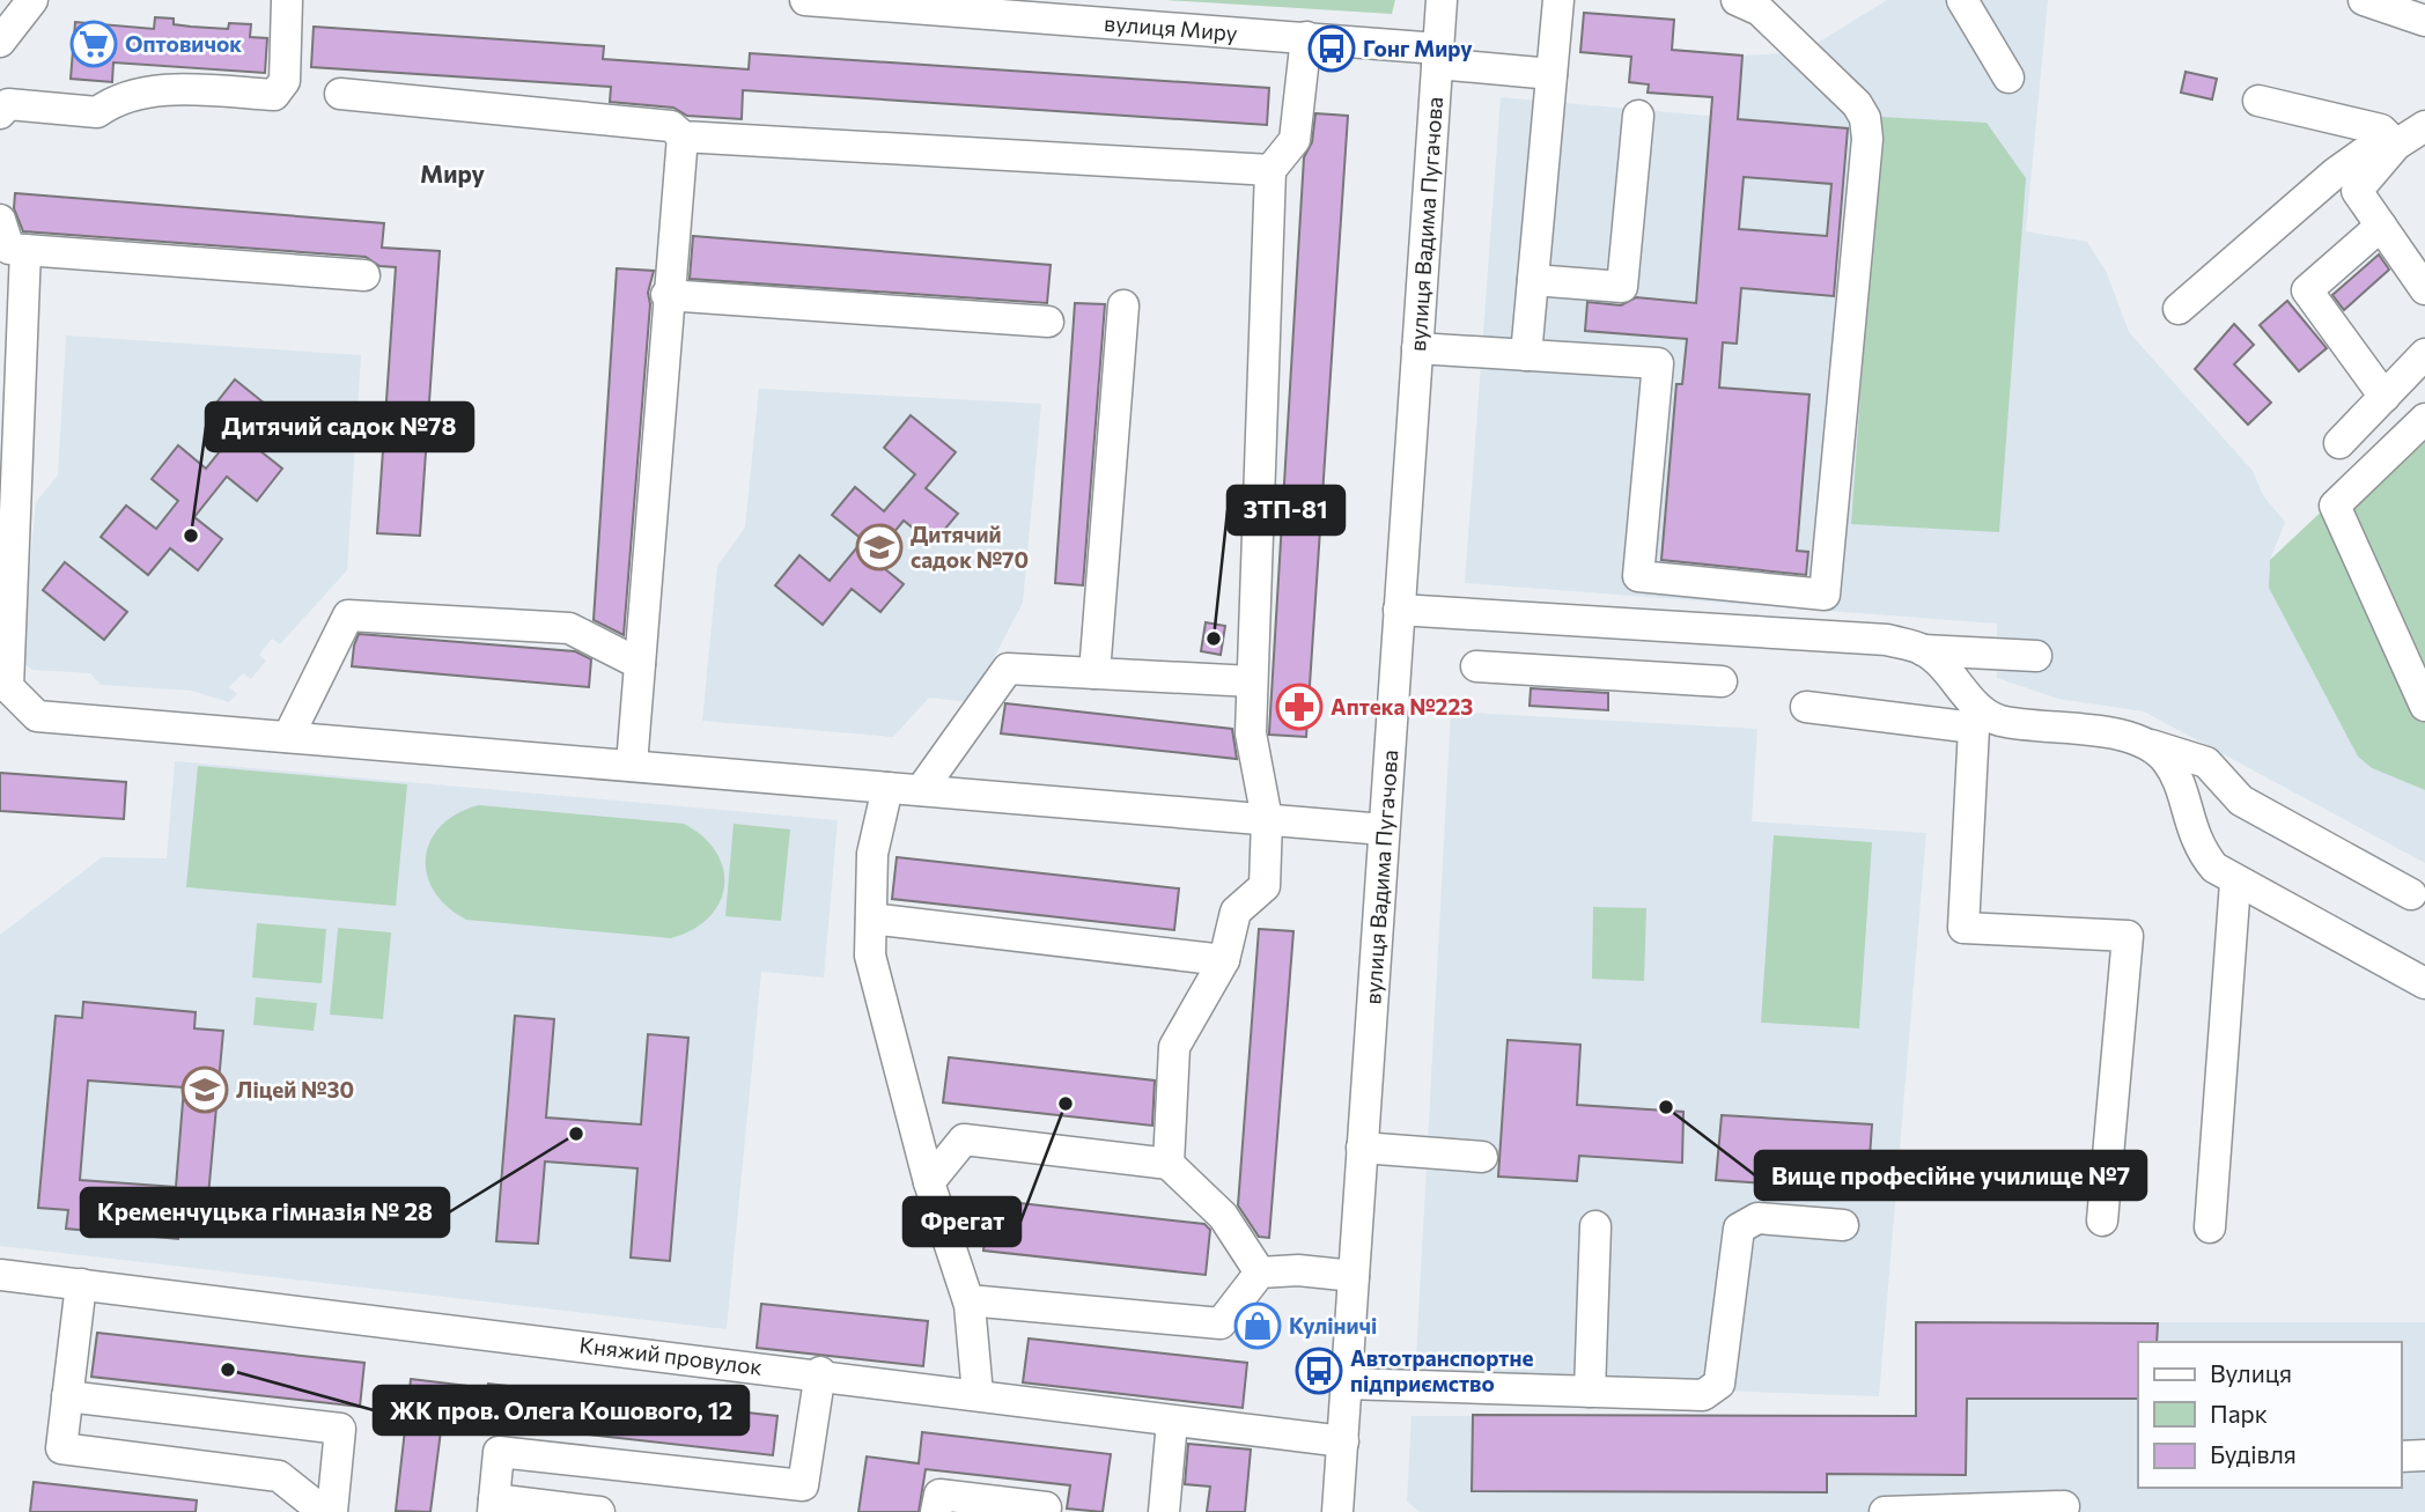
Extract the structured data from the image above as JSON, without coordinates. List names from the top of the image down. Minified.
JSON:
{"streets":{"street":["вулиця Миру","вулиця Вадима Пугачова","Княжий провулок"]},"crossings":[["вулиця Миру","вулиця Вадима Пугачова"],["вулиця Вадима Пугачова","Княжий провулок"]],"districts":["Миру"],"places":{"supermarket":["Оптовичок"],"bus stop":["Гонг Миру","Автотранспортне підприємство"],"other":["Дитячий садок №78","ЗТП-81","Фрегат","Вище професійне училище №7","Кременчуцька гімназія № 28","ЖК пров. Олега Кошового, 12"],"school or university":["Дитячий садок №70","Ліцей №30"],"pharmacy":["Аптека №223"],"shop":["Куліничі"]},"legend":["Вулиця","Парк","Будівля"]}
